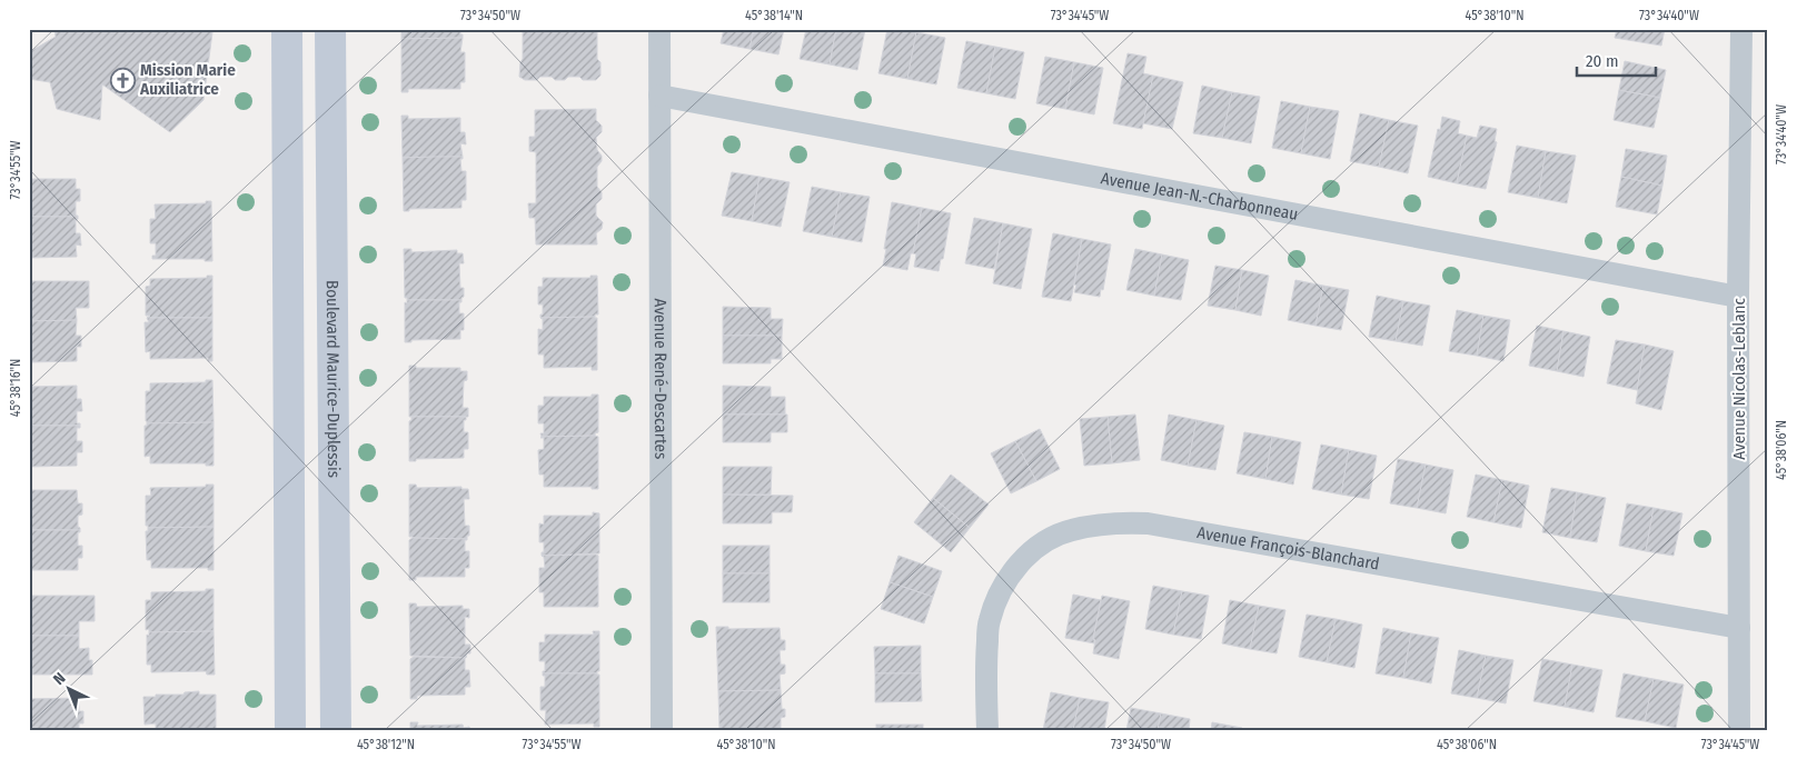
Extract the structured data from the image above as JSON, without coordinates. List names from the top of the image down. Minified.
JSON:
{"streets":{"street":["Avenue Jean-N.-Charbonneau","Avenue Nicolas-Leblanc","Boulevard Maurice-Duplessis","Avenue René-Descartes","Avenue François-Blanchard"]},"crossings":[["Avenue Jean-N.-Charbonneau","Avenue Nicolas-Leblanc"],["Avenue Jean-N.-Charbonneau","Avenue René-Descartes"],["Avenue Nicolas-Leblanc","Avenue François-Blanchard"]],"places":{"church":["Mission Marie Auxiliatrice"]},"scale_bar":"20 m","north":"top left","coordinates":["73°34'50\"W","45°38'14\"N","73°34'45\"W","45°38'10\"N","73°34'40\"W","73°34'55\"W","45°38'16\"N","45°38'06\"N","45°38'12\"N"]}
